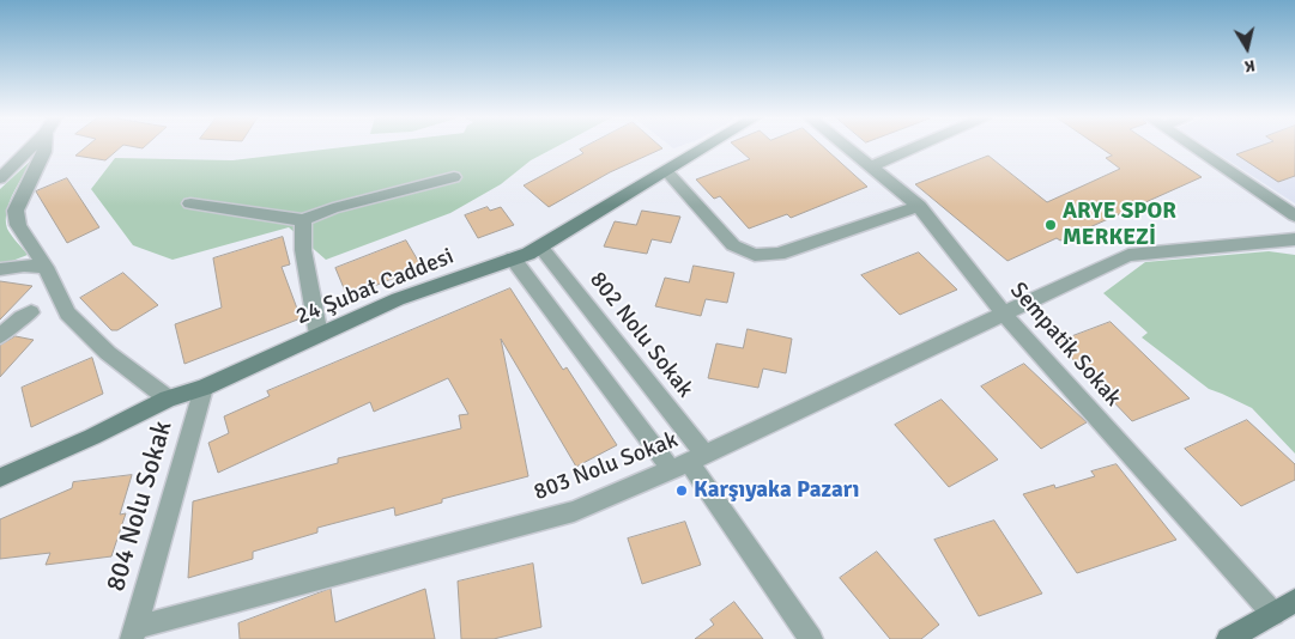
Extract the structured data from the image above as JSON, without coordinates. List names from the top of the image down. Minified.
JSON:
{"streets":{"street":["24 Şubat Caddesi","802 Nolu Sokak","Sempatik Sokak","803 Nolu Sokak","804 Nolu Sokak"]},"crossings":[["24 Şubat Caddesi","802 Nolu Sokak"],["24 Şubat Caddesi","804 Nolu Sokak"],["802 Nolu Sokak","803 Nolu Sokak"],["Sempatik Sokak","803 Nolu Sokak"],["803 Nolu Sokak","804 Nolu Sokak"]],"places":["ARYE SPOR MERKEZİ","Karşıyaka Pazarı"],"north":"bottom"}
